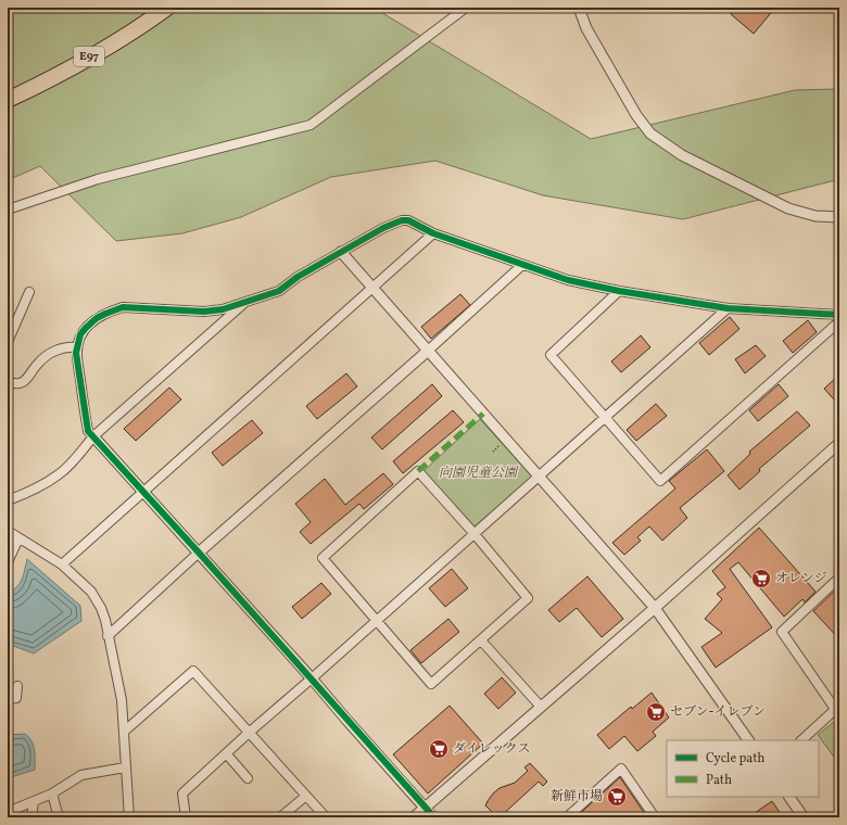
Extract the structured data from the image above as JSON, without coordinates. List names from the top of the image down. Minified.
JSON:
{"streets":{"highway":["E97"]},"parks":["向園児童公園"],"places":{"supermarket":["オレンジ","セブン-イレブン","ダイレックス","新鮮市場"]},"legend":["Cycle path","Path"]}
